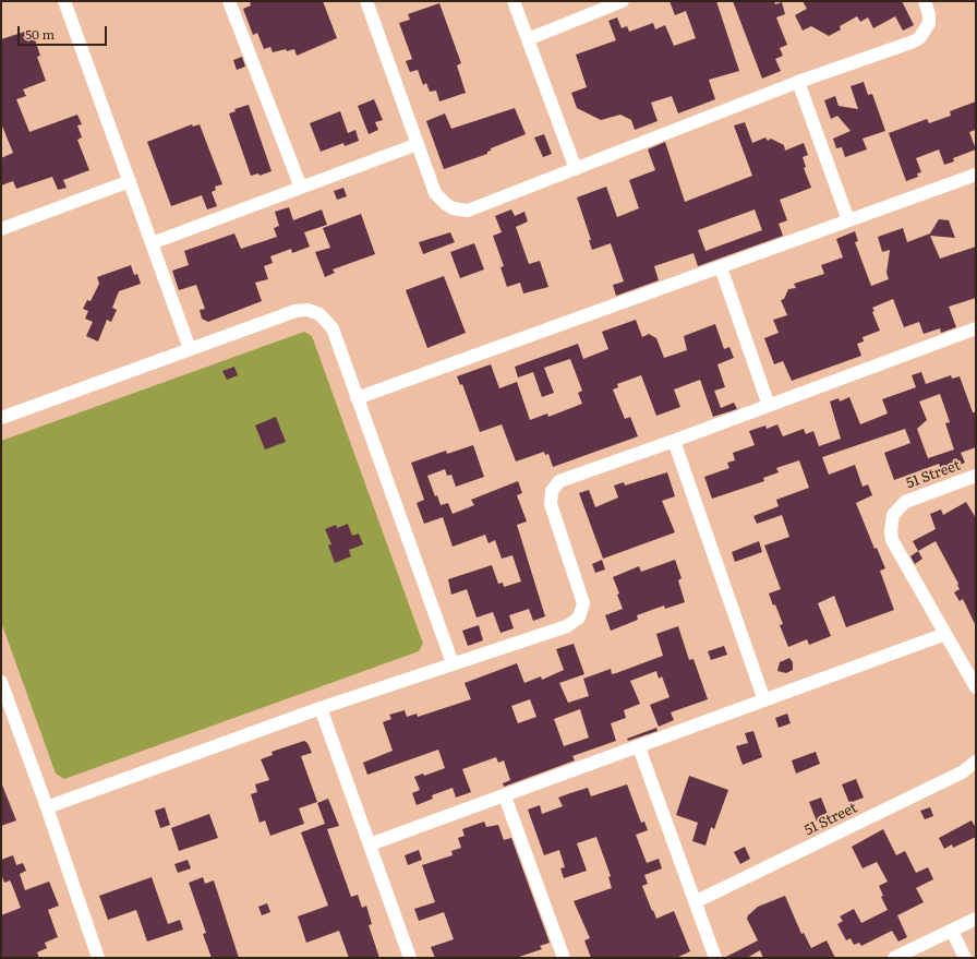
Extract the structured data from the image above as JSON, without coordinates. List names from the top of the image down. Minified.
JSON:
{"streets":{"street":["51 Street"]},"scale_bar":"50 m"}
